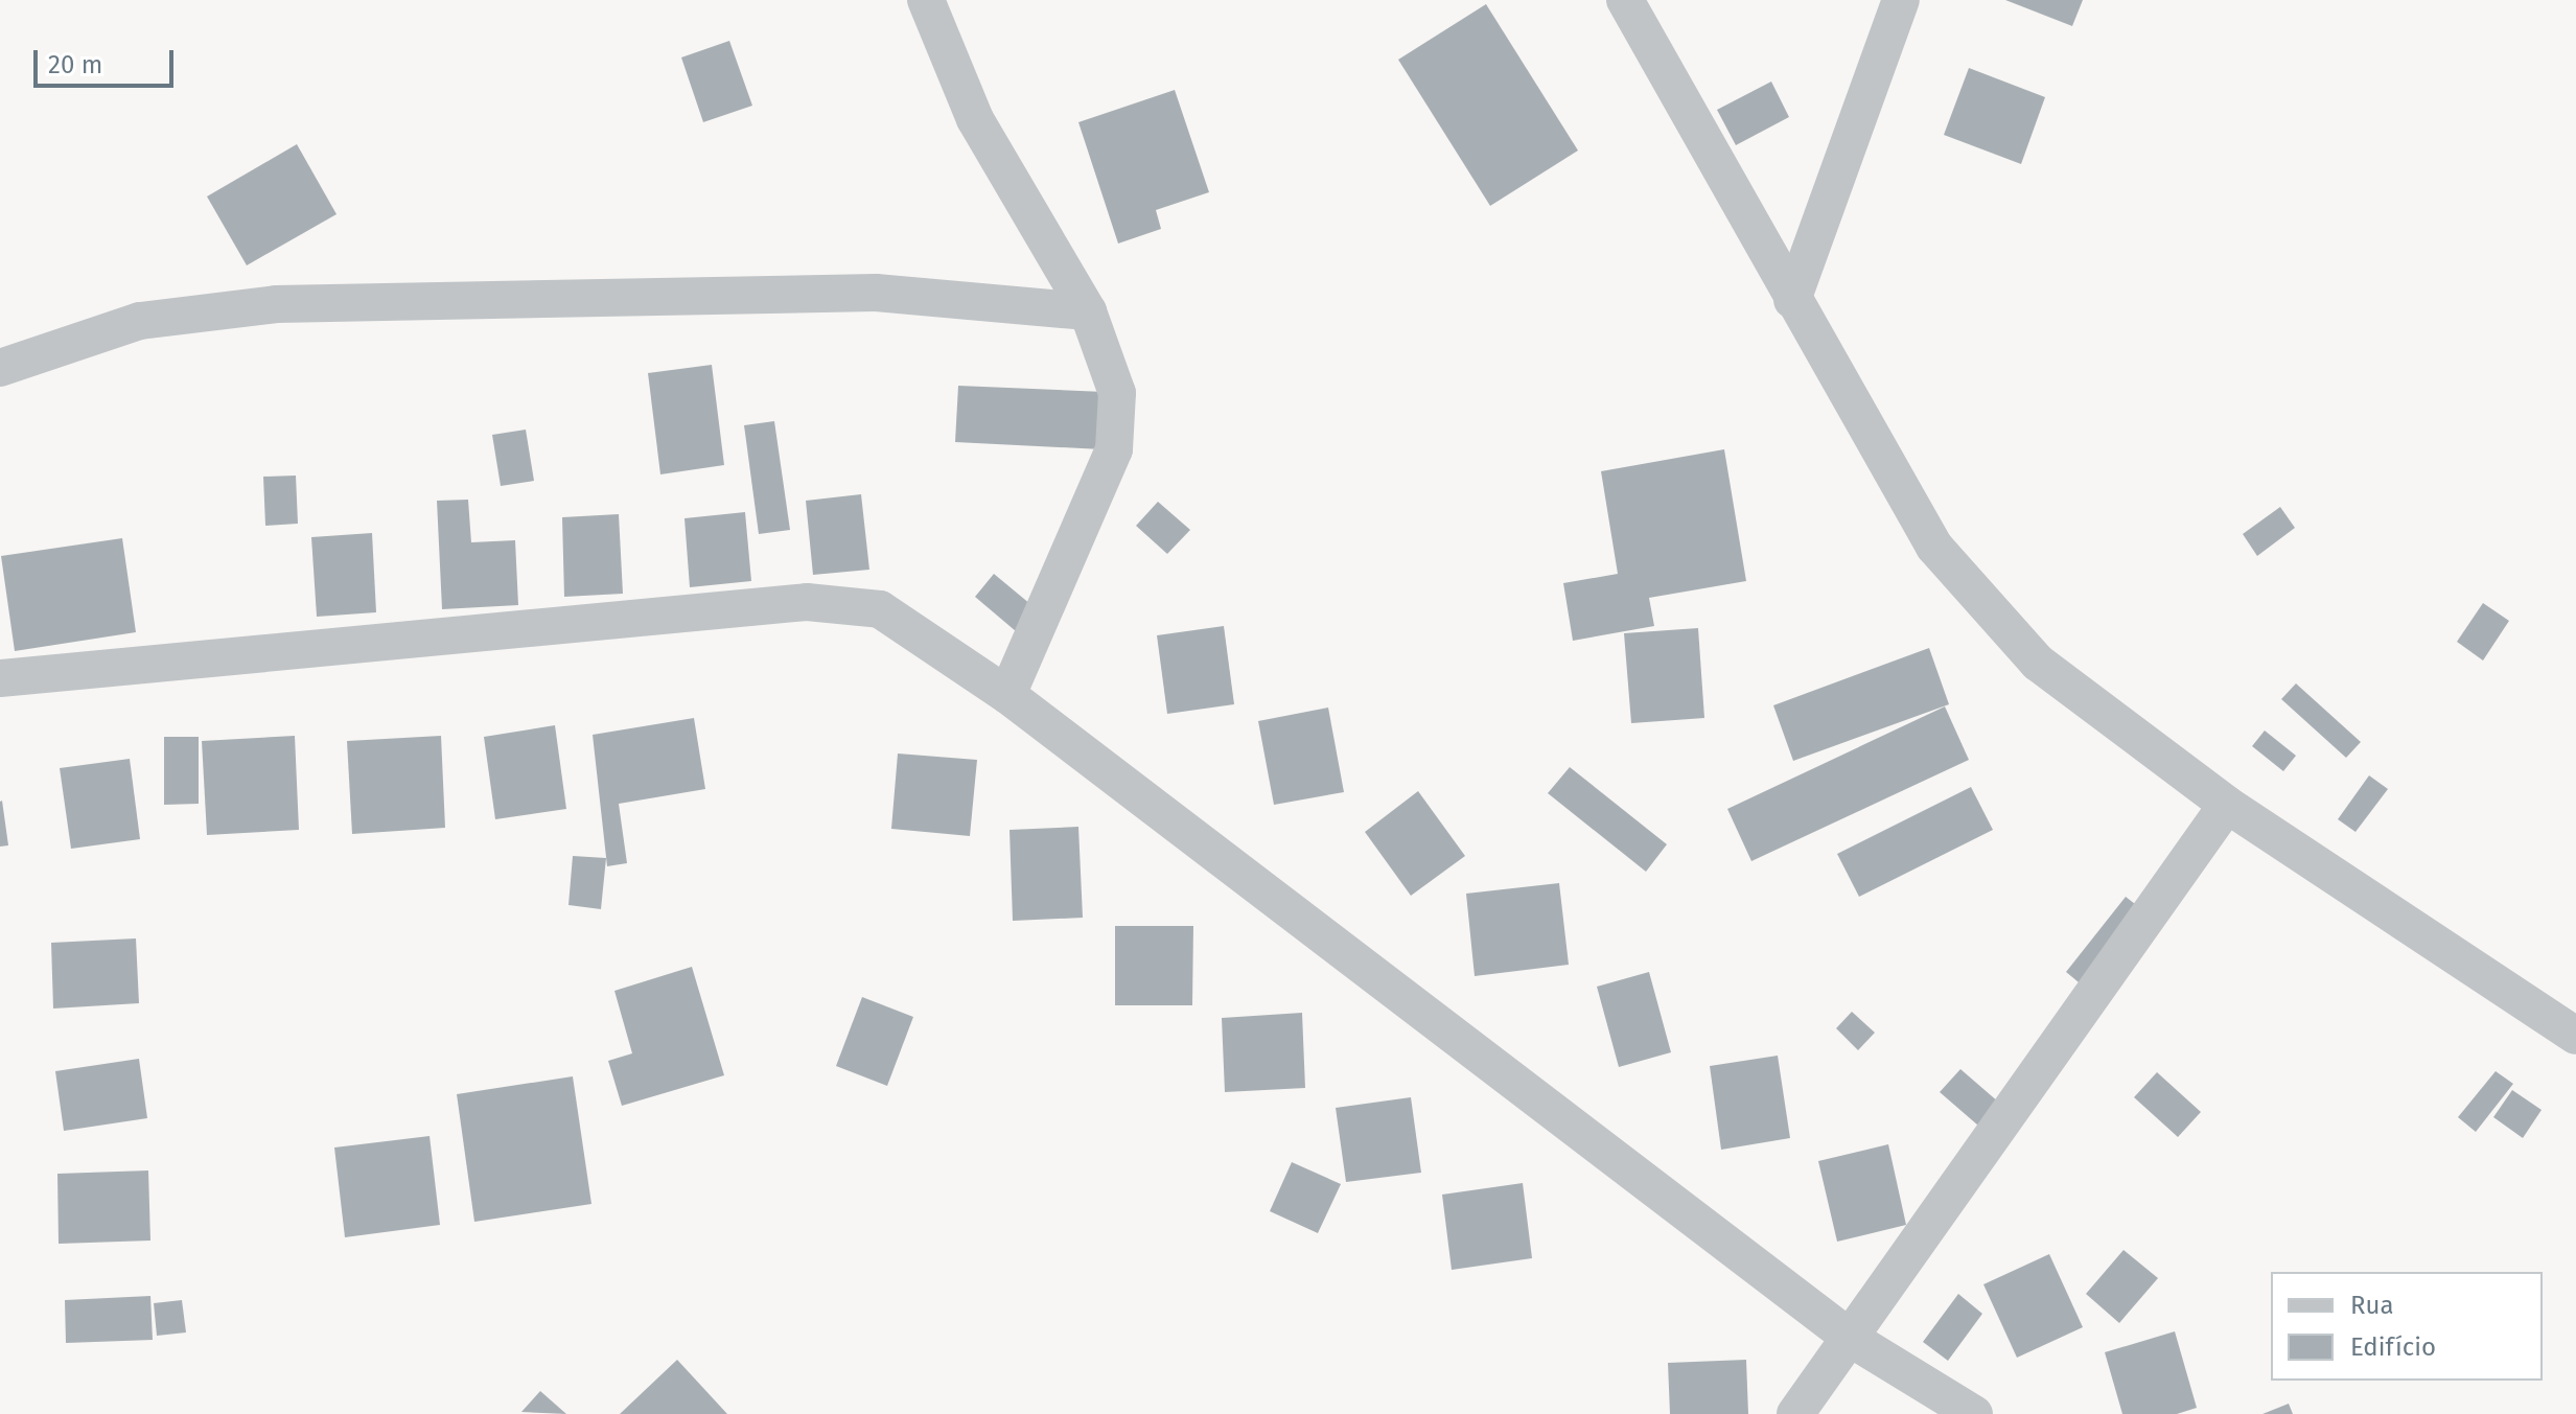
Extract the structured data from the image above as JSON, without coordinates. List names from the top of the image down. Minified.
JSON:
{"legend":["Rua","Edifício"],"scale_bar":"20 m"}
